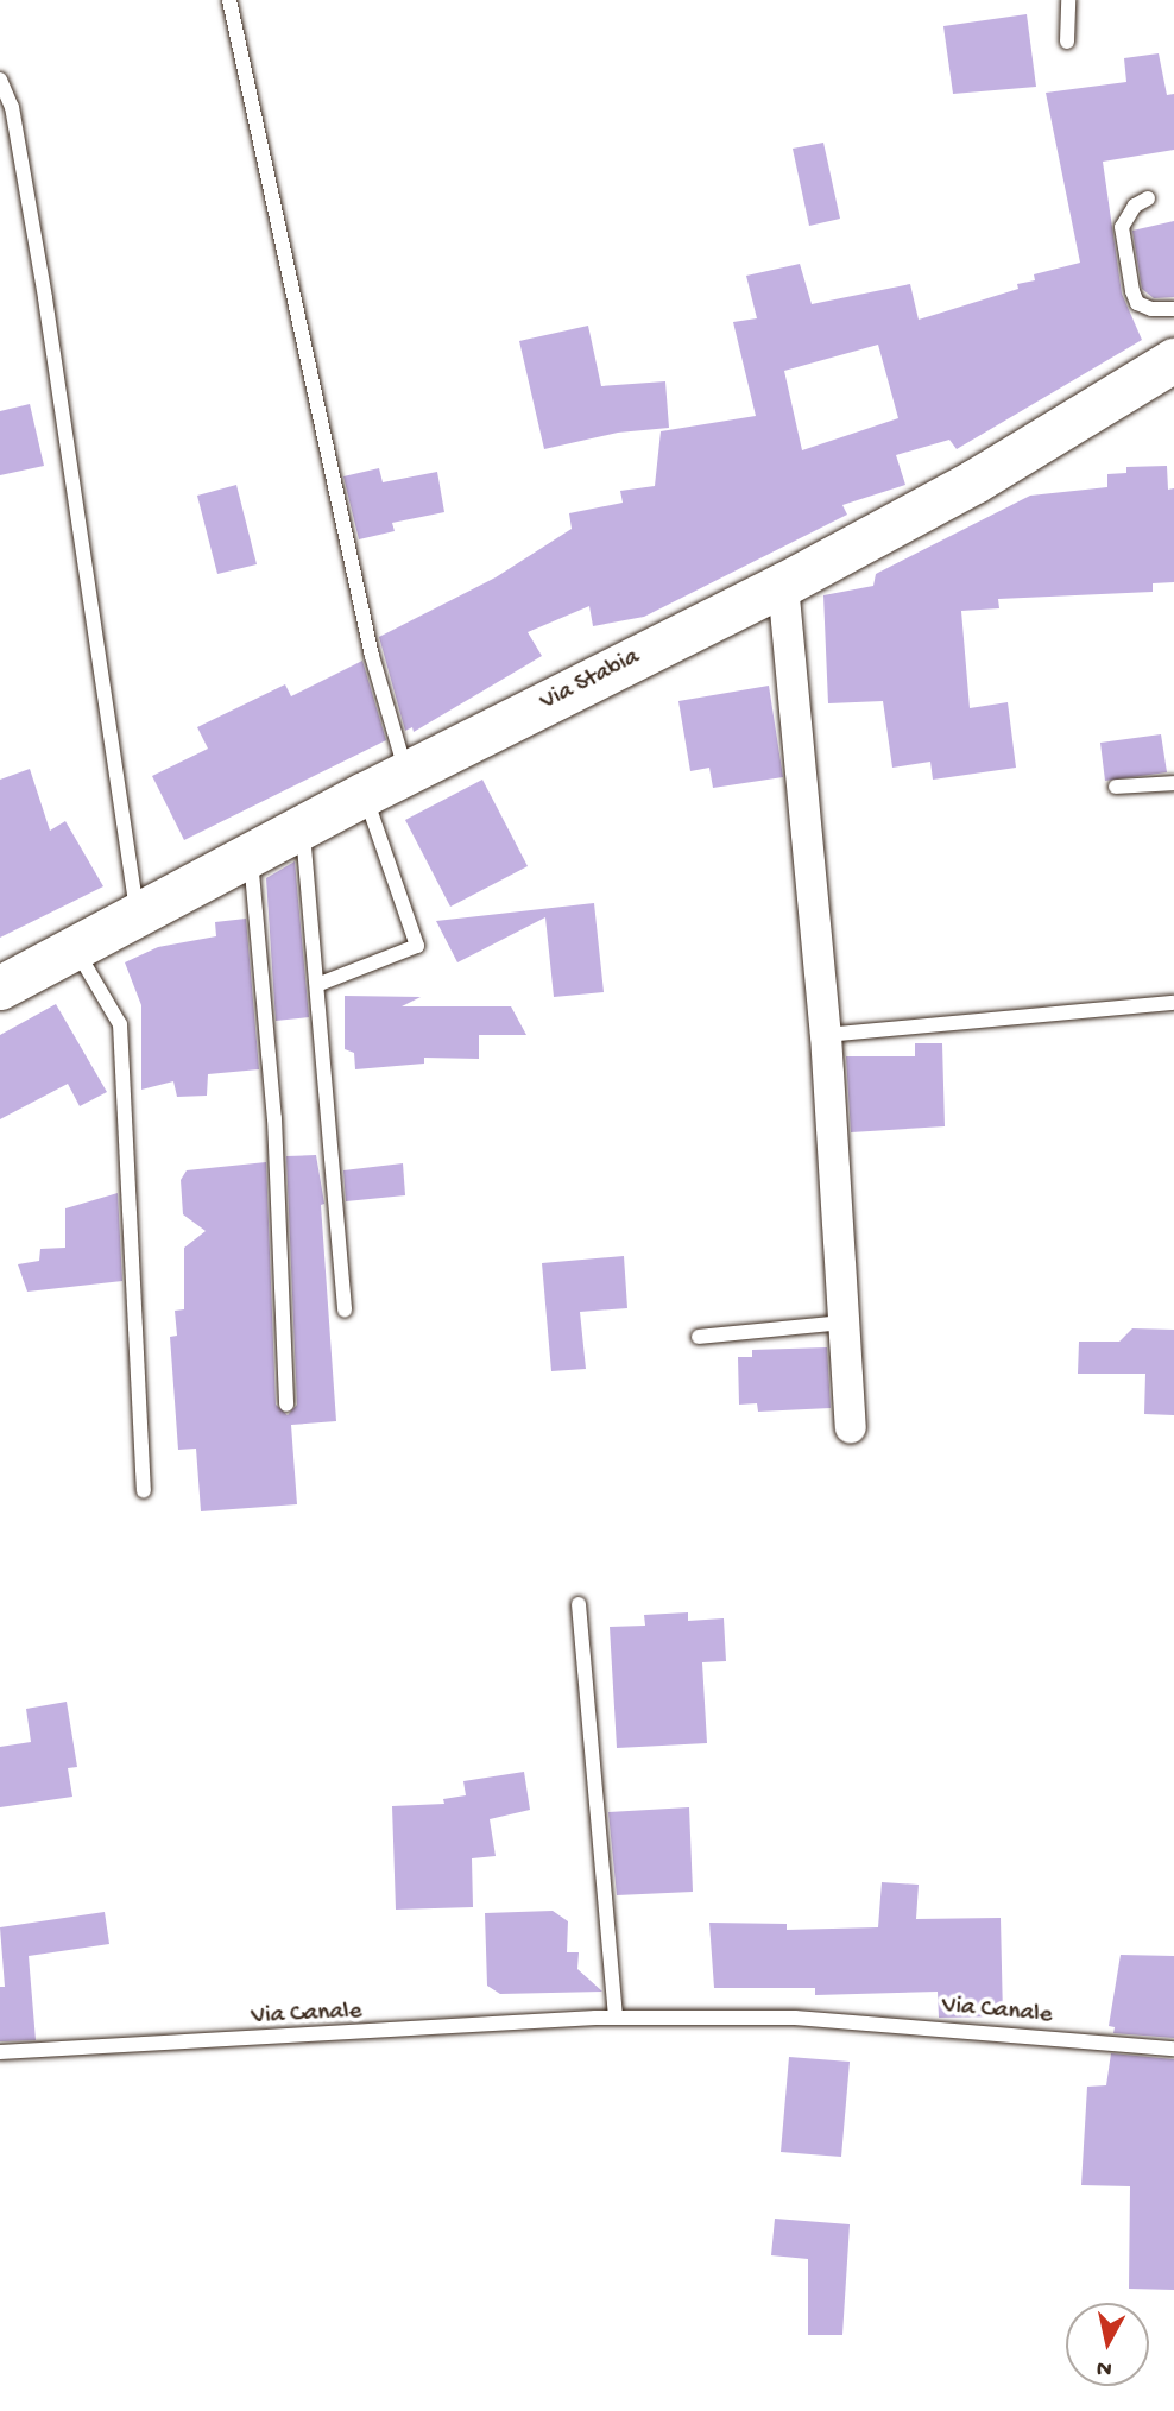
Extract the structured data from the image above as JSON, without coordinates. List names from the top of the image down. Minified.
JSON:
{"streets":{"main road":["Via Stabia"],"lane":["Via Canale"]},"north":"bottom"}
